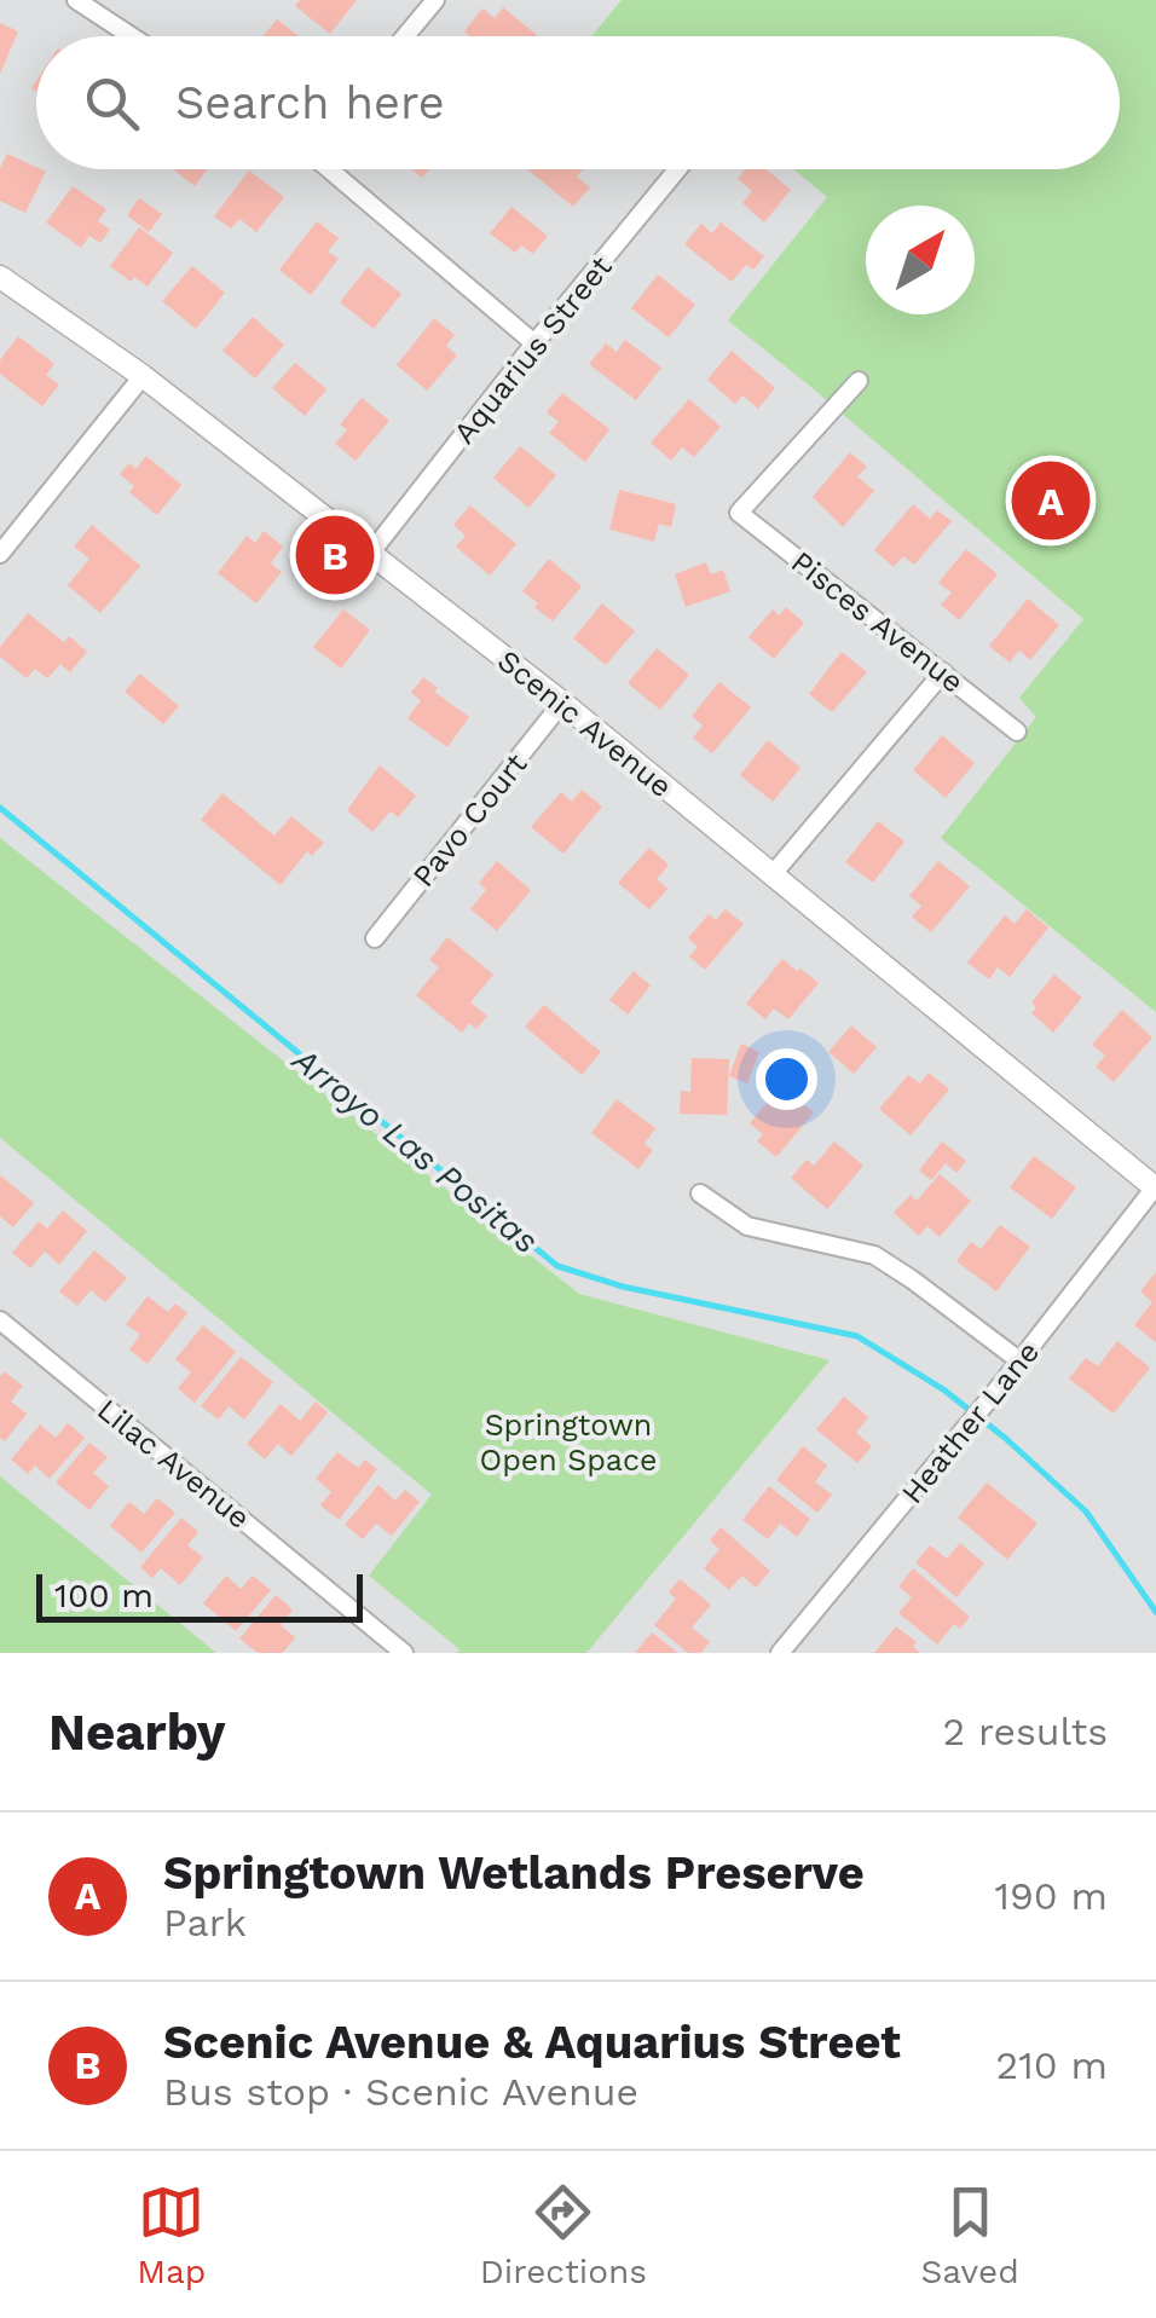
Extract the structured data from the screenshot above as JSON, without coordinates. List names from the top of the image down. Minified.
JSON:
{"streets":{"street":["Aquarius Street","Pisces Avenue","Scenic Avenue","Pavo Court","Heather Lane","Lilac Avenue"]},"crossings":[["Aquarius Street","Scenic Avenue"],["Scenic Avenue","Pavo Court"],["Scenic Avenue","Heather Lane"]],"water":["Arroyo Las Positas"],"parks":["Springtown Open Space"],"scale_bar":"100 m","north":"top right","page":{"search":"Search here","pins":["A","B"],"scale":"100 m","heading":["Nearby","2 results"],"list":[{"mark":"A","name":"Springtown Wetlands Preserve","note":"Park","value":"190 m"},{"mark":"B","name":"Scenic Avenue & Aquarius Street","note":"Bus stop · Scenic Avenue","value":"210 m"}],"nav":["Map","Directions","Saved"]}}
